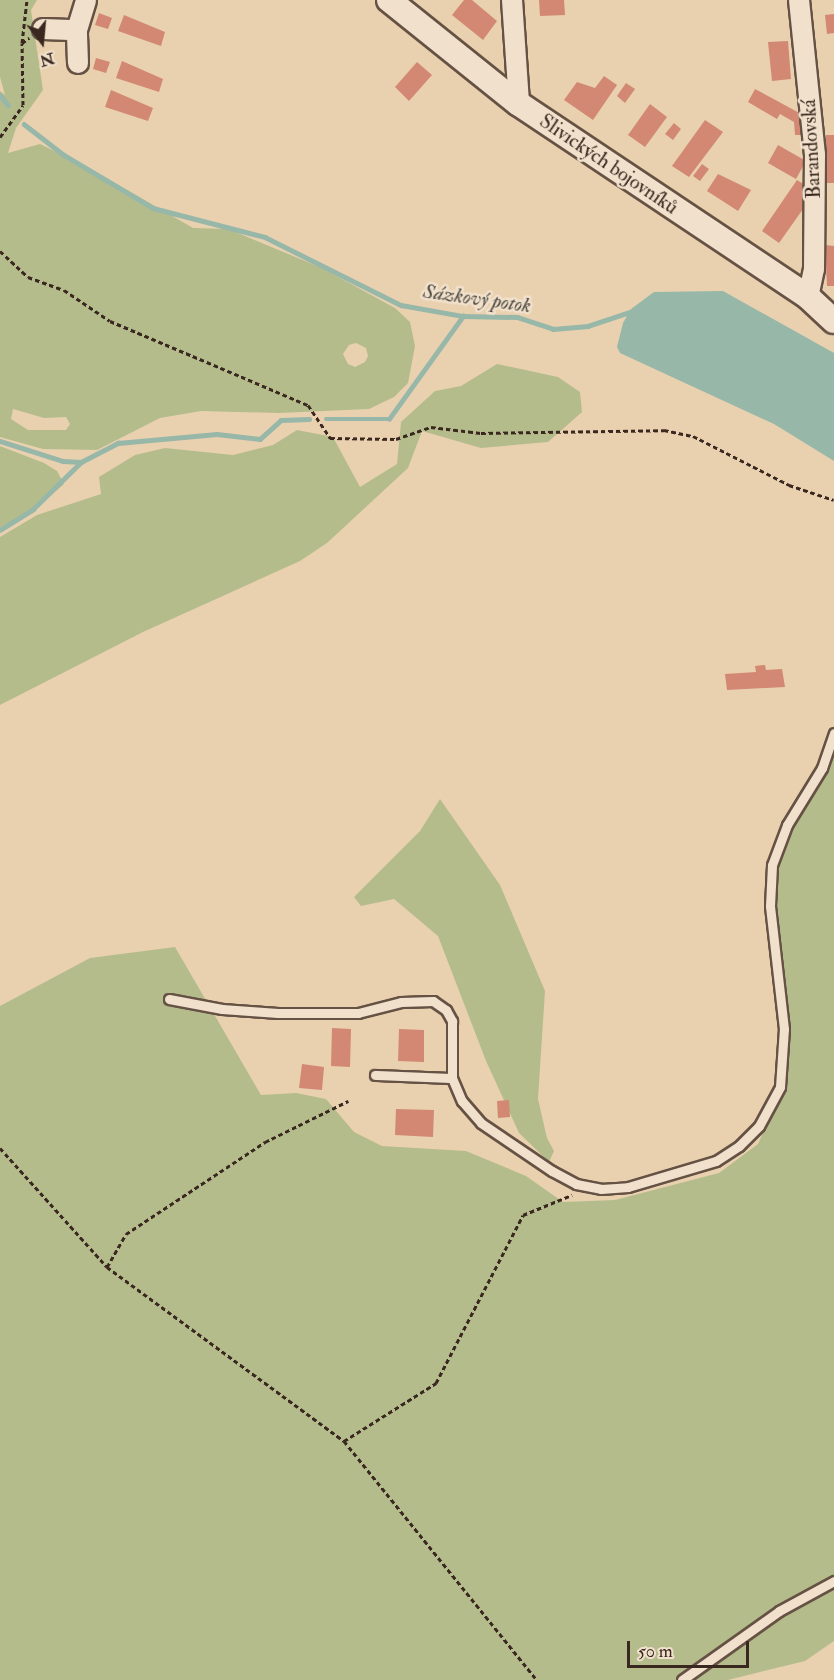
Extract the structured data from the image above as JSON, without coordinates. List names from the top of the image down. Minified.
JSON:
{"streets":{"street":["Barandovská","Slivických bojovníků"]},"crossings":[["Barandovská","Slivických bojovníků"]],"water":["Sázkový potok"],"scale_bar":"50 m","north":"bottom"}
